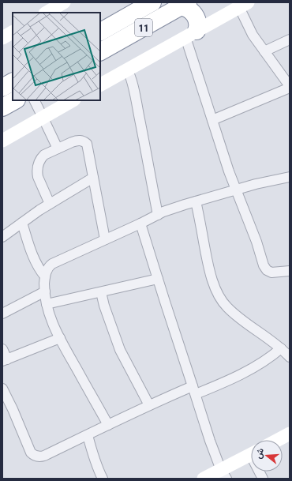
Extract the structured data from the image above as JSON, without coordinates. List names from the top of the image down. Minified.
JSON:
{"streets":{"highway":["11"]},"north":"left"}
